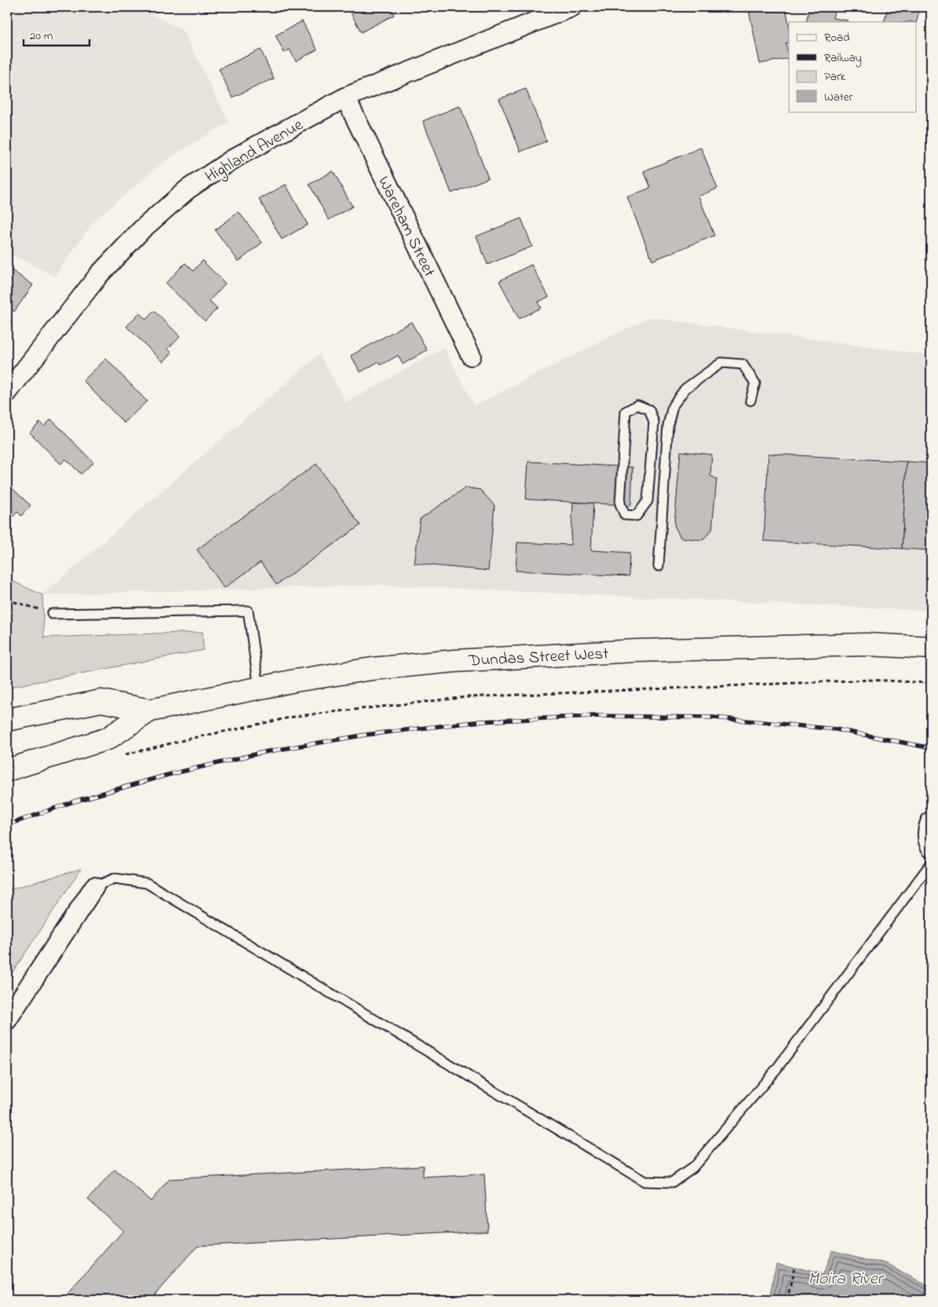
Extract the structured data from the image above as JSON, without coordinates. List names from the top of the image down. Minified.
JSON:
{"streets":{"main road":["Dundas Street West"],"street":["Highland Avenue","Wareham Street"]},"crossings":[["Highland Avenue","Wareham Street"]],"water":["Moira River"],"legend":["Road","Railway","Park","Water"],"scale_bar":"20 m"}
